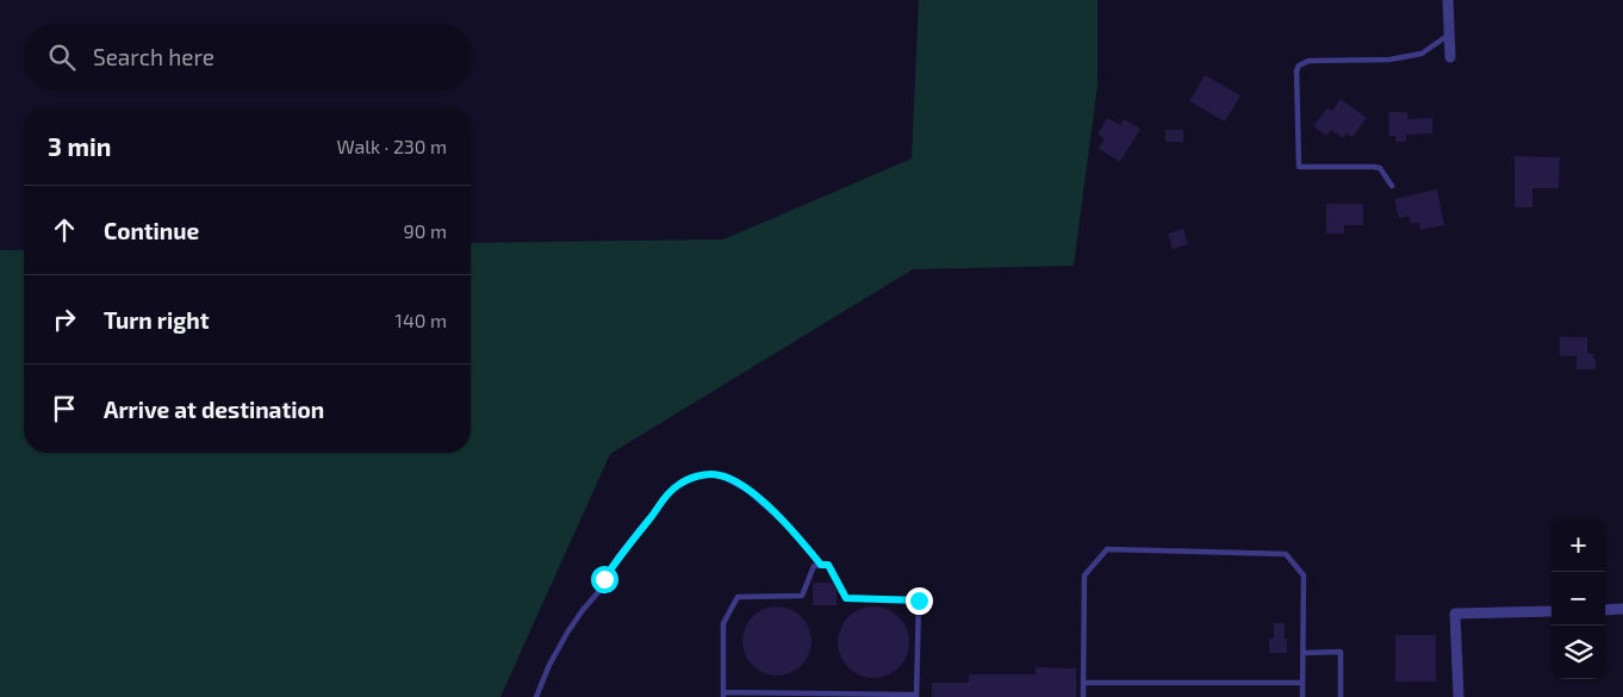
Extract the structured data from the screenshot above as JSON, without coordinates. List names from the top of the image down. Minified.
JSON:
{"page":{"search":"Search here","heading":["3 min","Walk · 230 m"],"list":[["Continue","90 m"],["Turn right","140 m"],"Arrive at destination"],"map_buttons":["+","−"]}}
